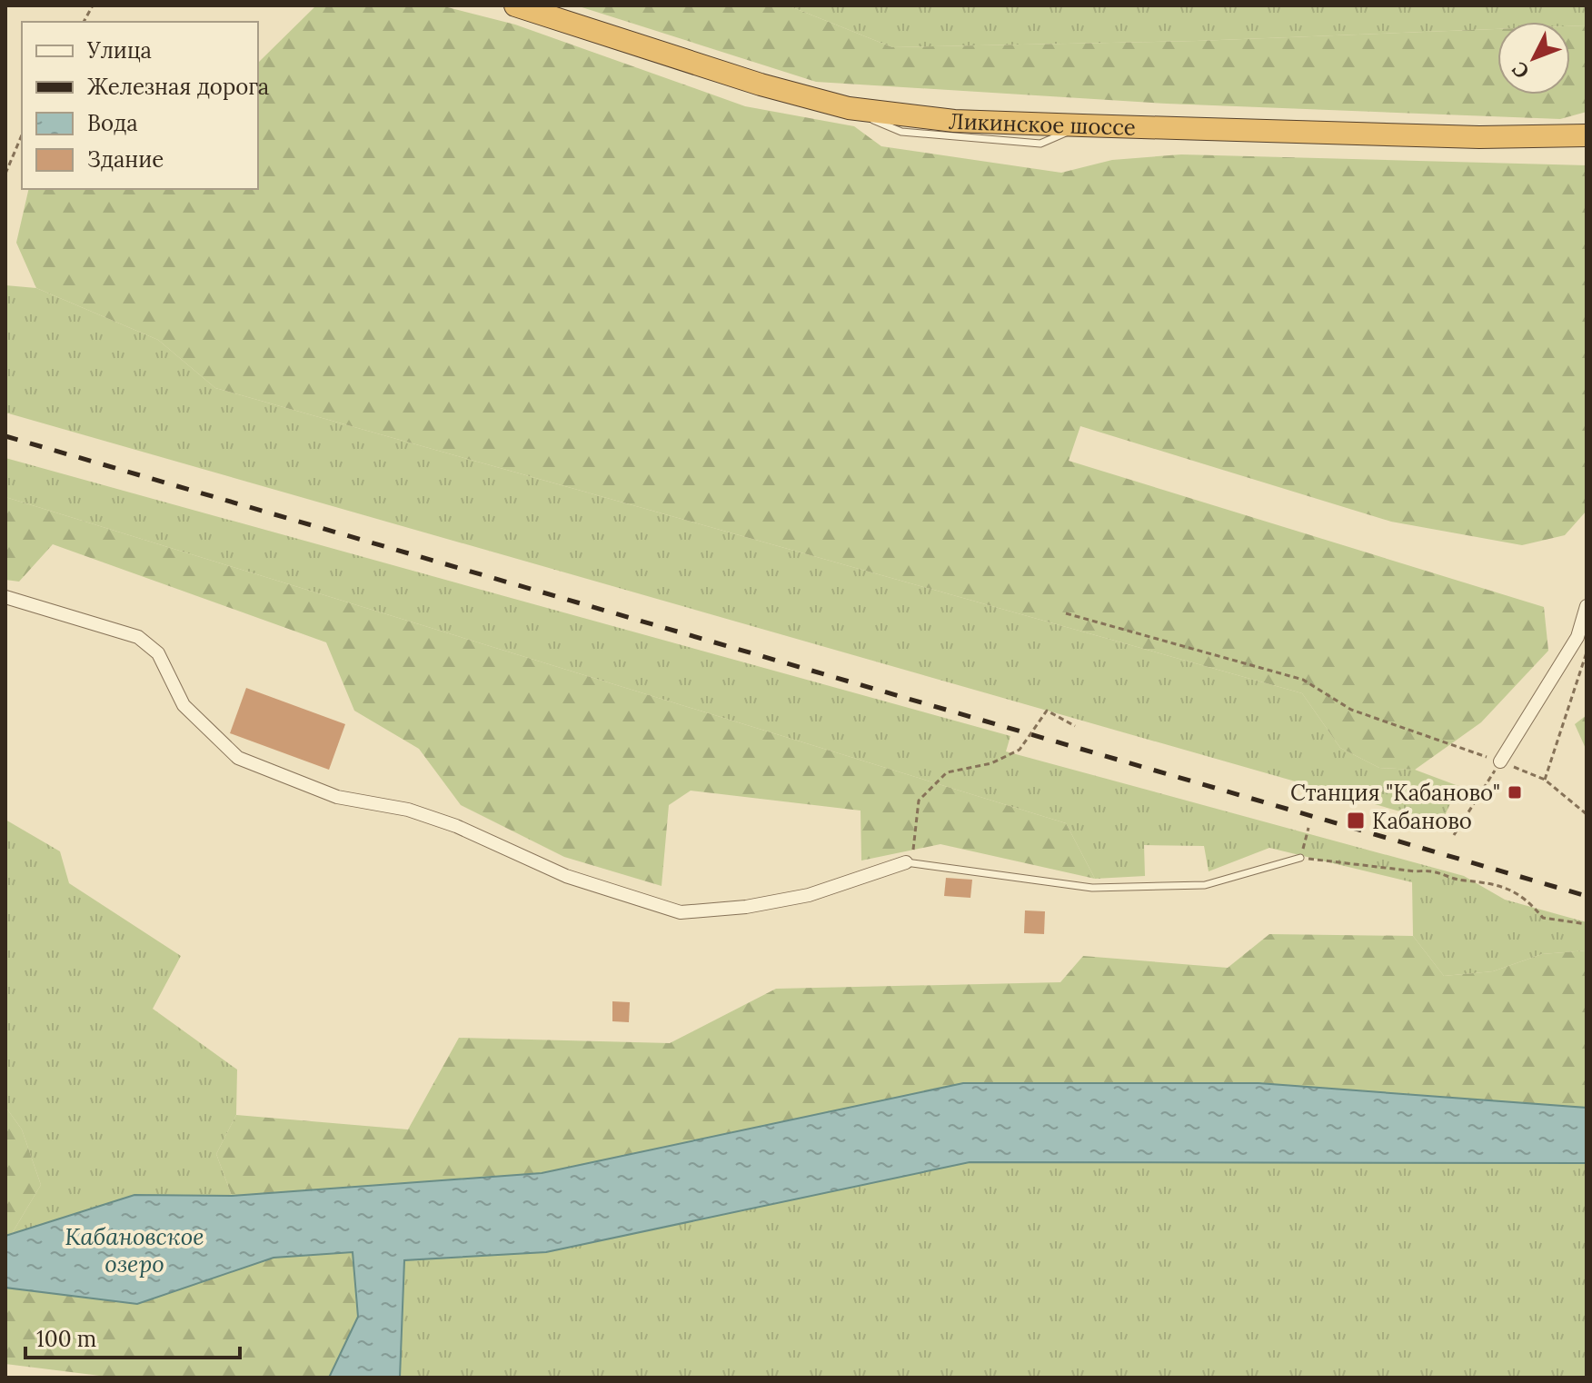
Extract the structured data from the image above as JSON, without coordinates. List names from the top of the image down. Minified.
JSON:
{"streets":{"highway":["Ликинское шоссе"]},"water":["Кабановское озеро"],"places":{"transit":["Станция \"Кабаново\"","Кабаново"]},"legend":["Улица","Железная дорога","Вода","Здание"],"scale_bar":"100 m","north":"bottom left"}
